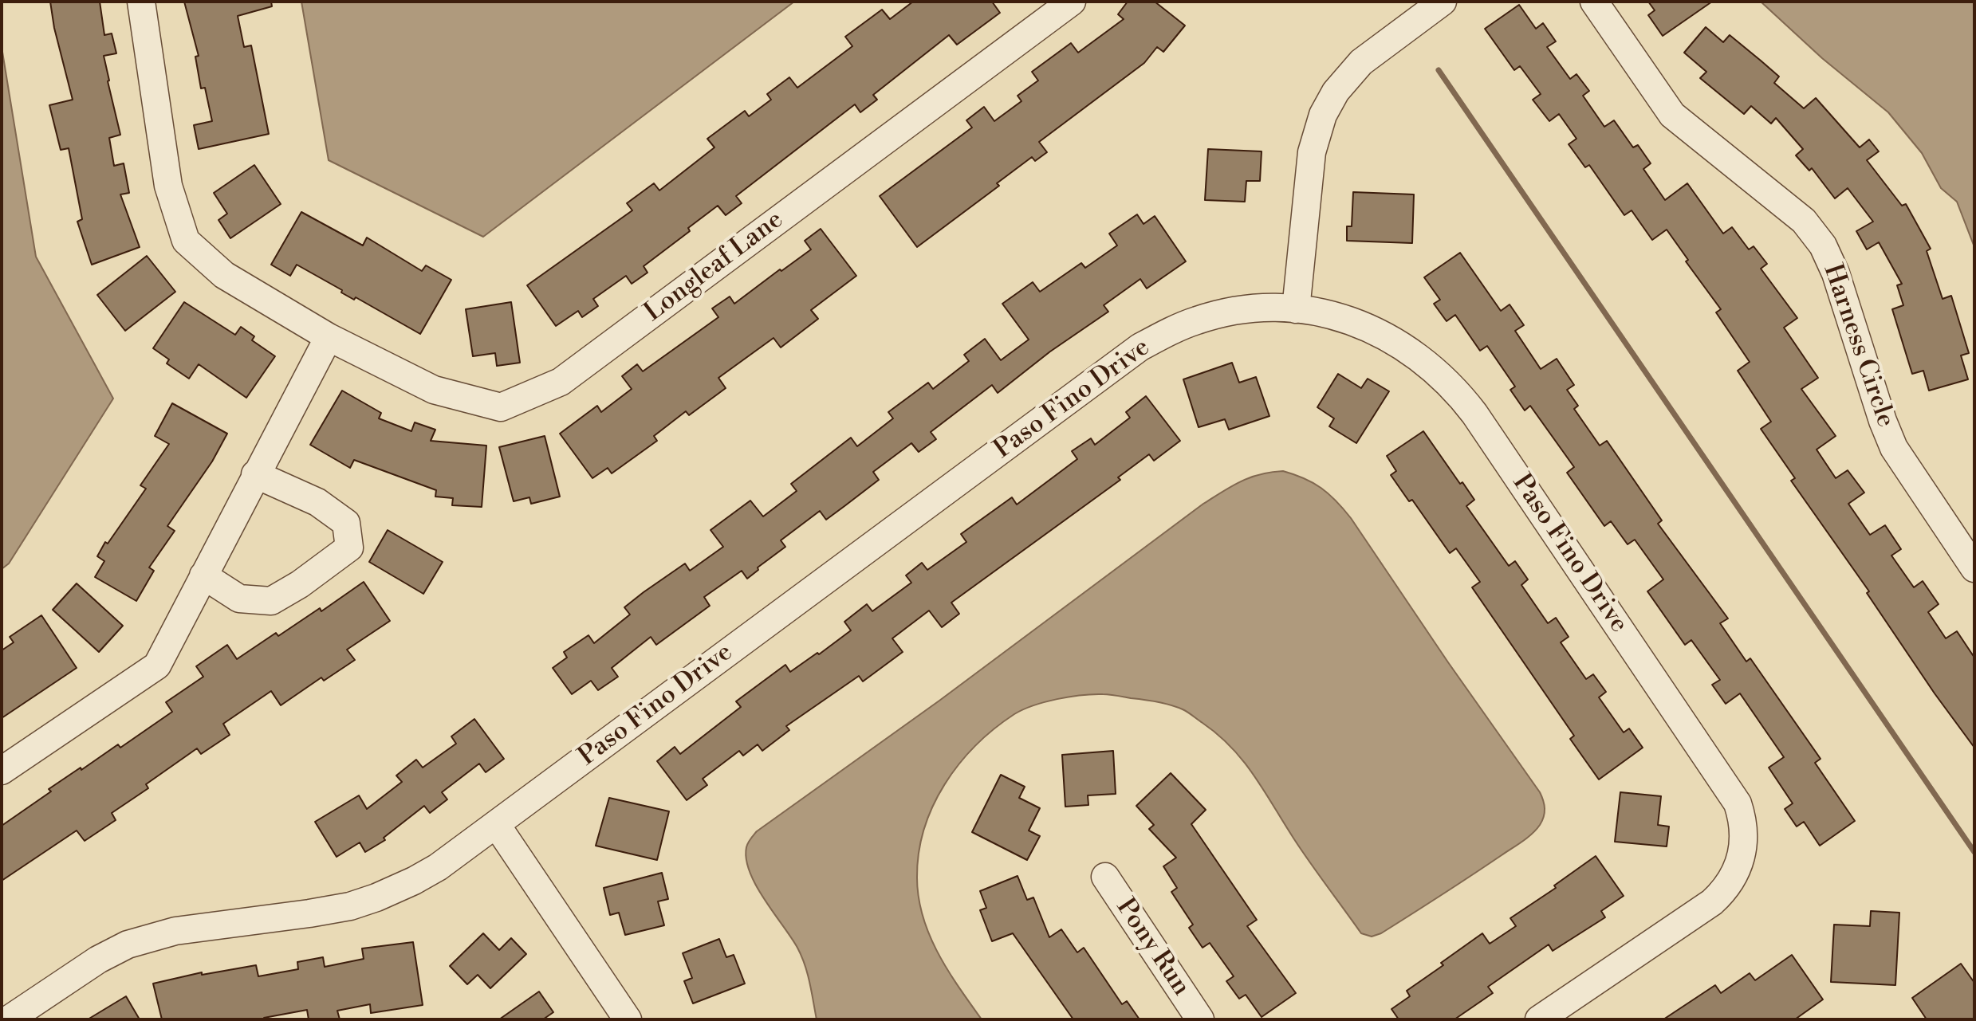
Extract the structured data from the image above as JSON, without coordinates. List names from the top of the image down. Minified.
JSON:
{"streets":{"street":["Longleaf Lane","Harness Circle","Paso Fino Drive","Pony Run"]}}
